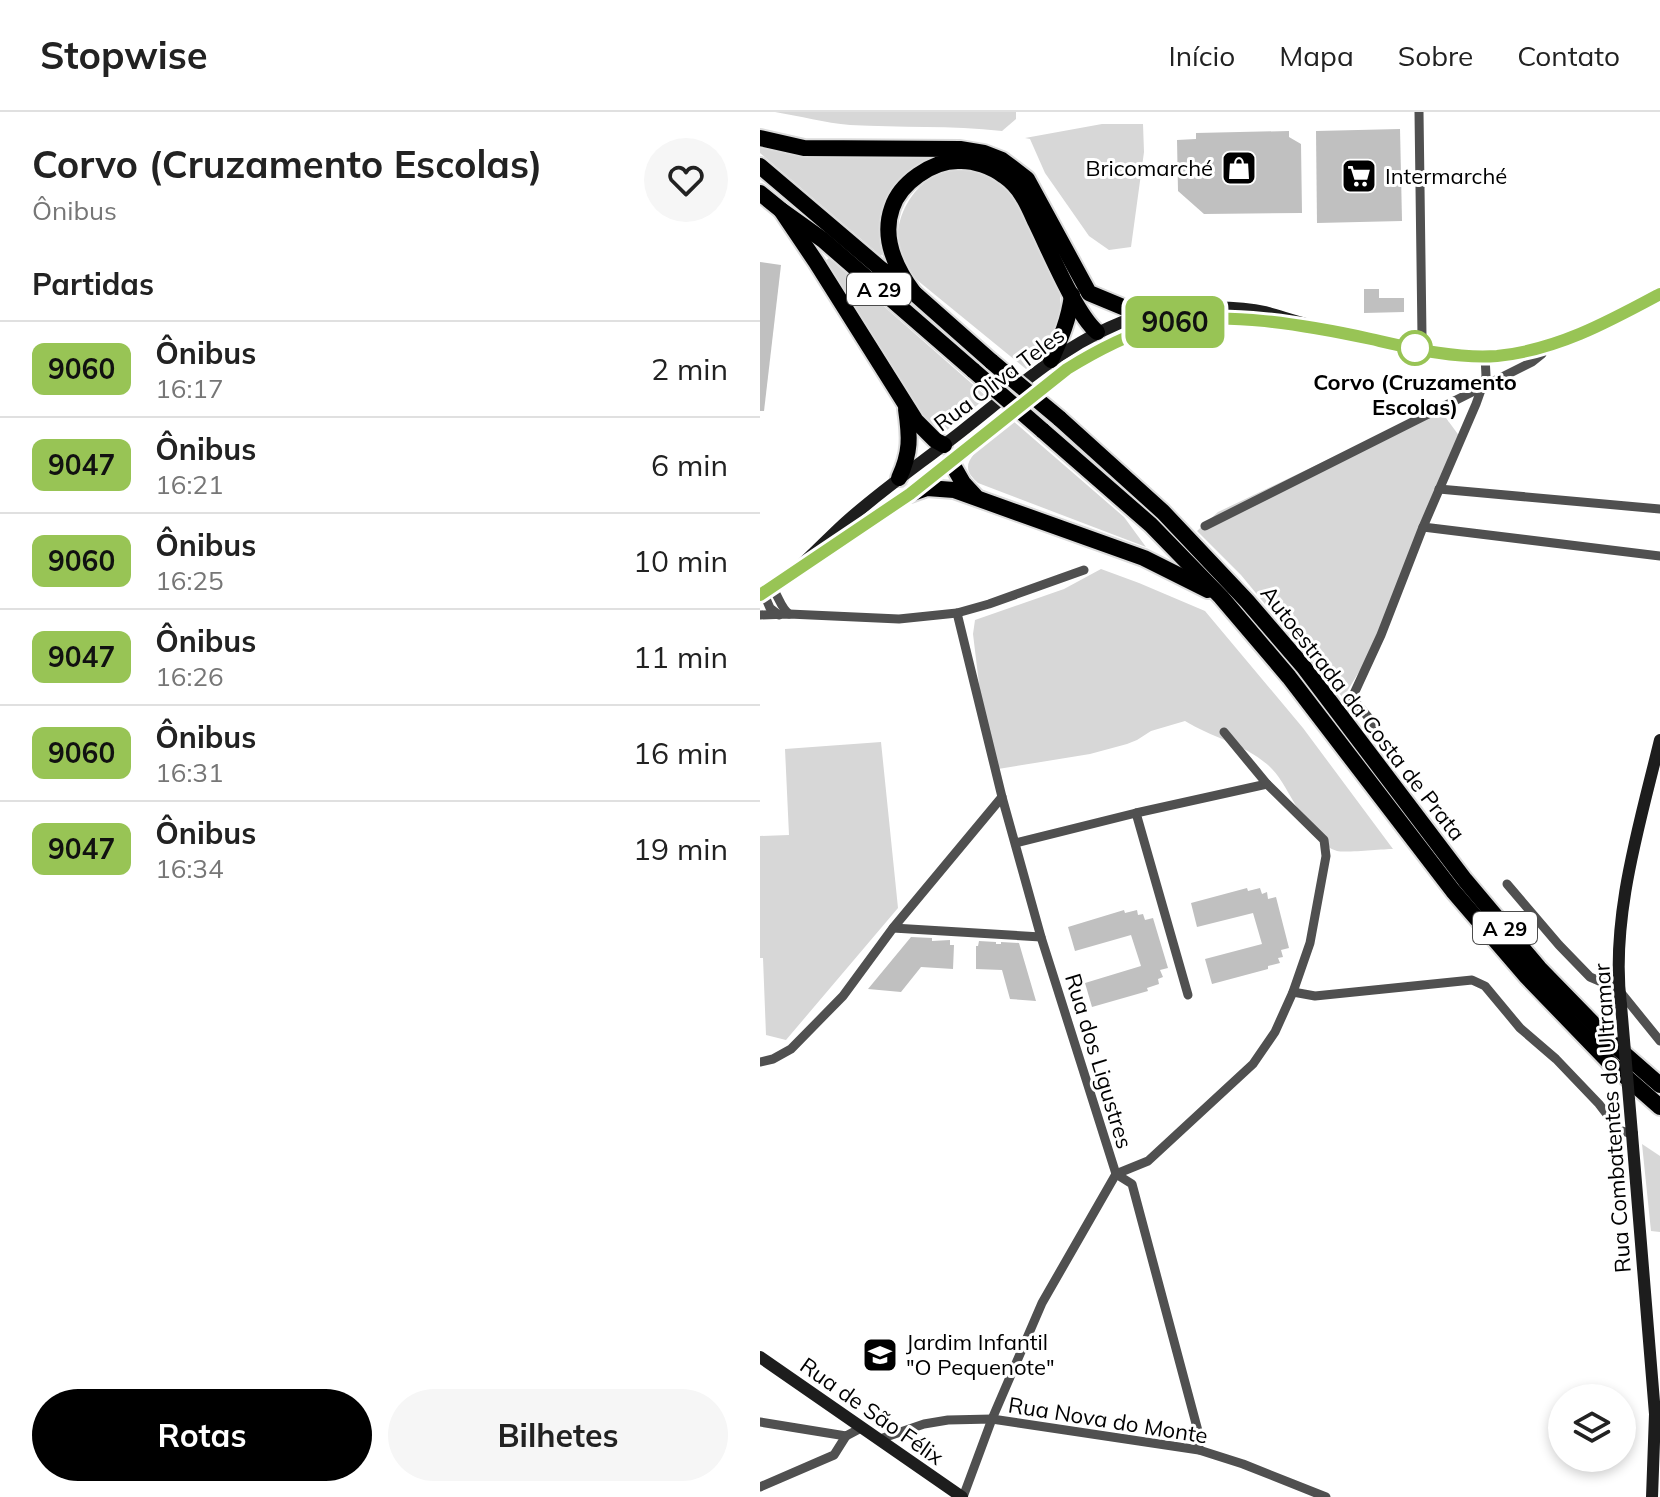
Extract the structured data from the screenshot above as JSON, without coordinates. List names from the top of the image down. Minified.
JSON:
{"streets":{"highway":["A 29","Autoestrada da Costa de Prata"],"main road":["Rua Oliva Teles","Rua Combatentes do Ultramar","Rua de São Félix"],"street":["Rua dos Ligustres","Rua Nova do Monte"]},"crossings":[["Rua dos Ligustres","Rua de São Félix"],["Rua dos Ligustres","Rua Nova do Monte"],["Rua de São Félix","Rua Nova do Monte"]],"places":{"shop":["Bricomarché"],"supermarket":["Intermarché"],"other":["Corvo (Cruzamento Escolas)"],"school or university":["Jardim Infantil \"O Pequenote\""]},"lines":["bus line 9060"],"page":{"header":"Stopwise","nav":["Início","Mapa","Sobre","Contato"],"heading":[["Corvo (Cruzamento Escolas)","Ônibus"],"Partidas"],"on_map":"9060","list":[{"mark":"9060","name":"Ônibus","note":"16:17","value":"2 min"},{"mark":"9047","name":"Ônibus","note":"16:21","value":"6 min"},{"mark":"9060","name":"Ônibus","note":"16:25","value":"10 min"},{"mark":"9047","name":"Ônibus","note":"16:26","value":"11 min"},{"mark":"9060","name":"Ônibus","note":"16:31","value":"16 min"},{"mark":"9047","name":"Ônibus","note":"16:34","value":"19 min"}],"buttons":["Rotas","Bilhetes"]}}
